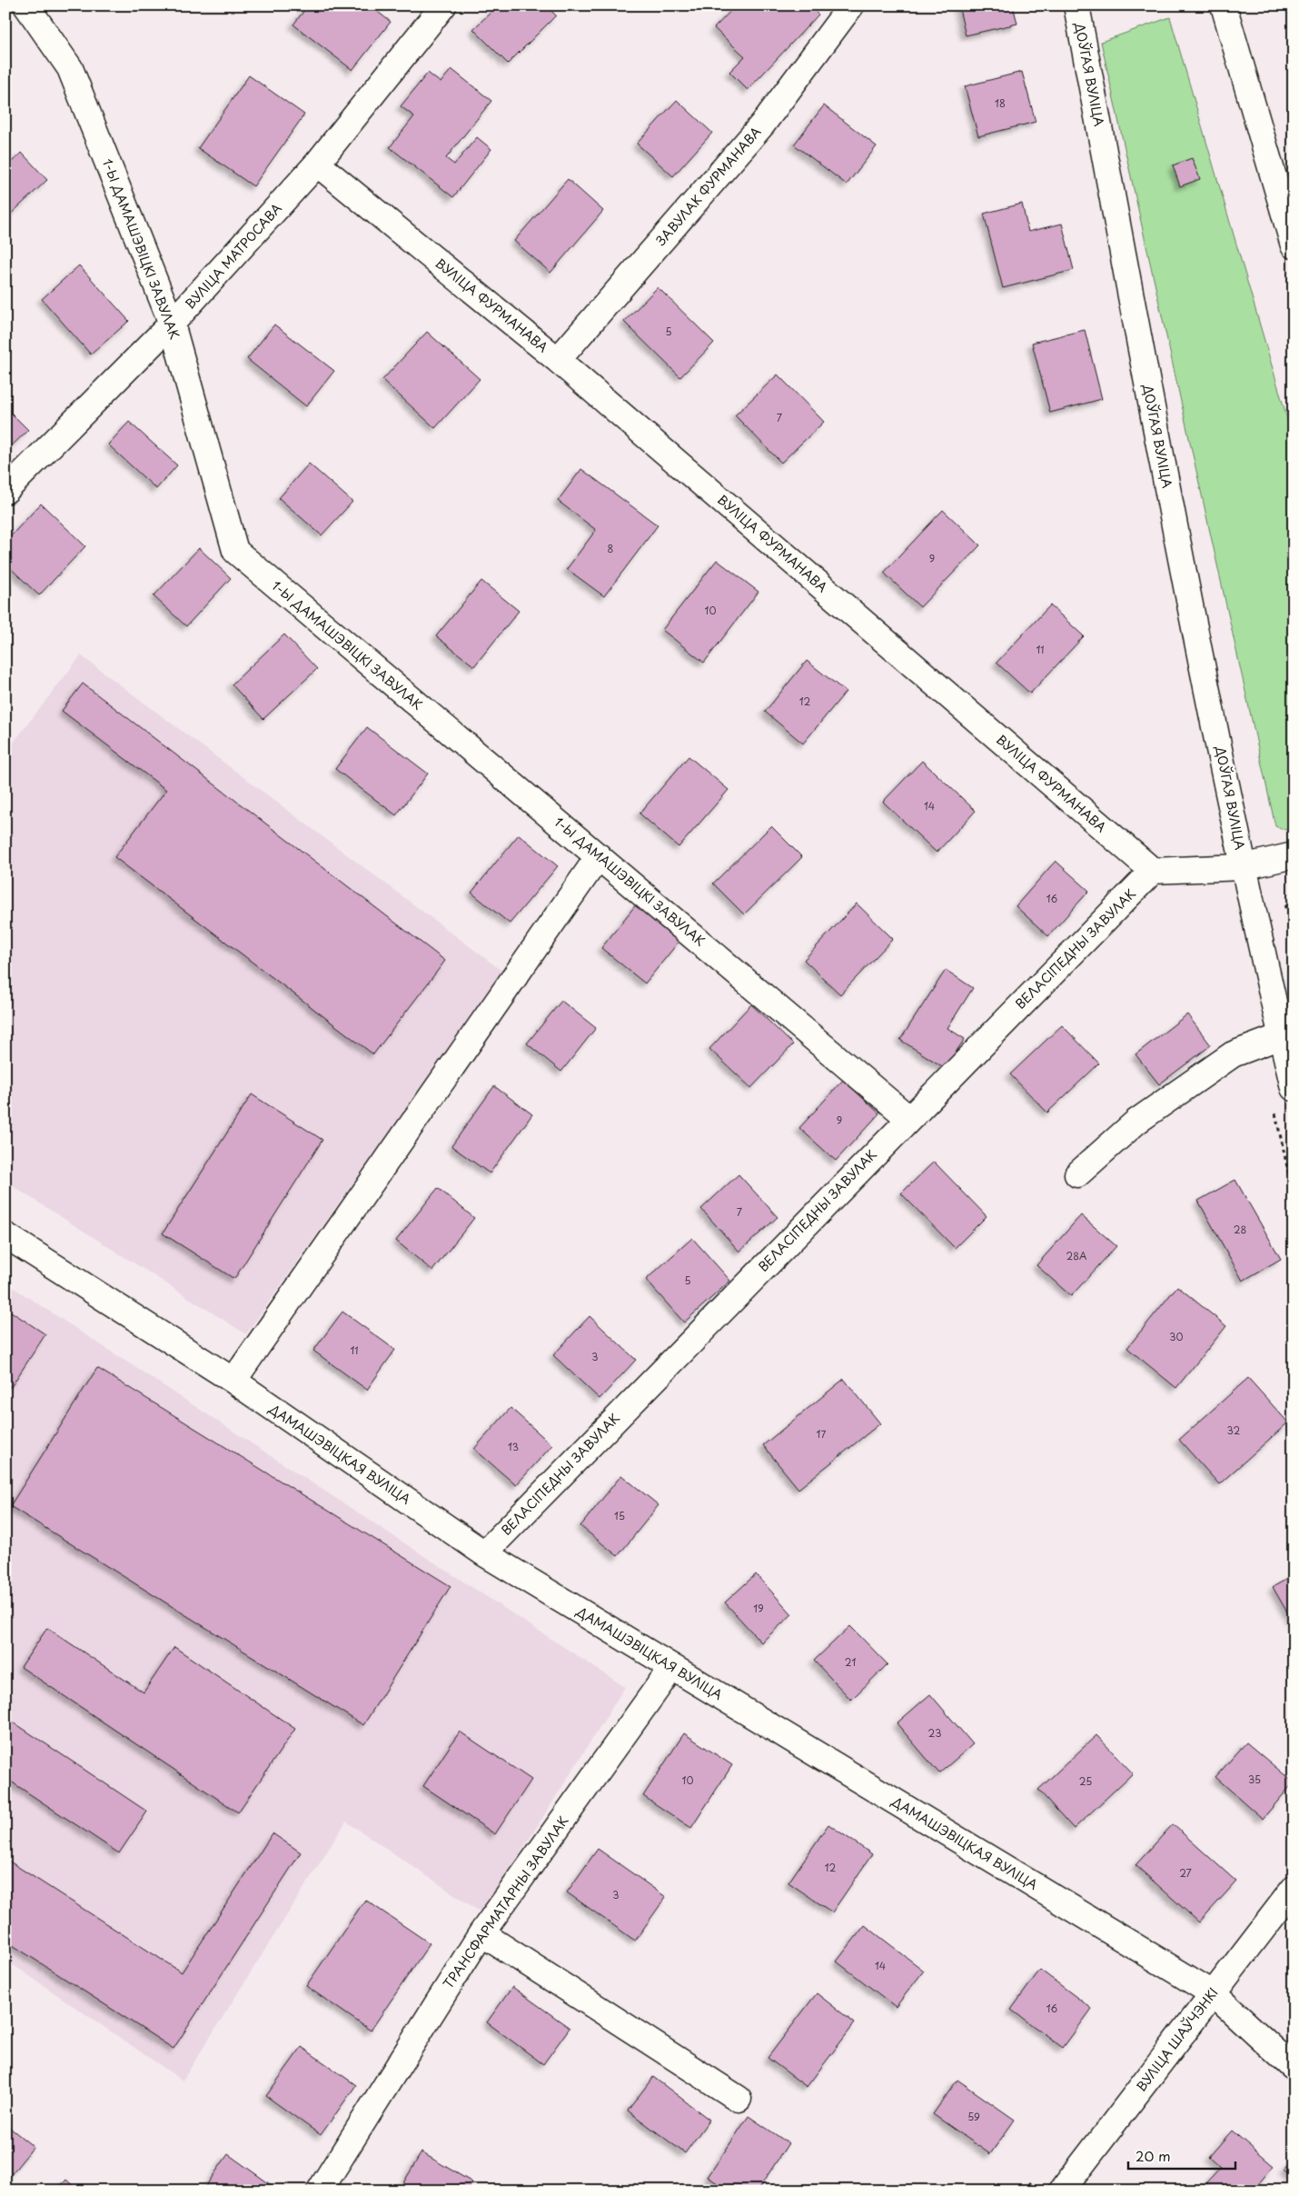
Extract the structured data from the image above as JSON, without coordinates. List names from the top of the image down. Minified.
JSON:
{"streets":{"street":["ДОЎГАЯ ВУЛІЦА","ЗАВУЛАК ФУРМАНАВА","1-Ы ДАМАШЭВІЦКІ ЗАВУЛАК","ВУЛІЦА МАТРОСАВА","ВУЛІЦА ФУРМАНАВА","ВЕЛАСІПЕДНЫ ЗАВУЛАК","ДАМАШЭВІЦКАЯ ВУЛІЦА","ТРАНСФАРМАТАРНЫ ЗАВУЛАК","ВУЛІЦА ШАЎЧЭНКІ"]},"crossings":[["ЗАВУЛАК ФУРМАНАВА","ВУЛІЦА ФУРМАНАВА"],["1-Ы ДАМАШЭВІЦКІ ЗАВУЛАК","ВУЛІЦА МАТРОСАВА"],["1-Ы ДАМАШЭВІЦКІ ЗАВУЛАК","ВЕЛАСІПЕДНЫ ЗАВУЛАК"],["ВУЛІЦА МАТРОСАВА","ВУЛІЦА ФУРМАНАВА"],["ВУЛІЦА ФУРМАНАВА","ВЕЛАСІПЕДНЫ ЗАВУЛАК"],["ВЕЛАСІПЕДНЫ ЗАВУЛАК","ДАМАШЭВІЦКАЯ ВУЛІЦА"],["ДАМАШЭВІЦКАЯ ВУЛІЦА","ТРАНСФАРМАТАРНЫ ЗАВУЛАК"],["ДАМАШЭВІЦКАЯ ВУЛІЦА","ВУЛІЦА ШАЎЧЭНКІ"]],"house_numbers":["18","5","7","8","9","10","11","12","14","16","9","7","28","28А","5","30","11","3","32","17","13","15","19","21","23","35","10","25","12","27","3","14","16","59"],"scale_bar":"20 m"}
